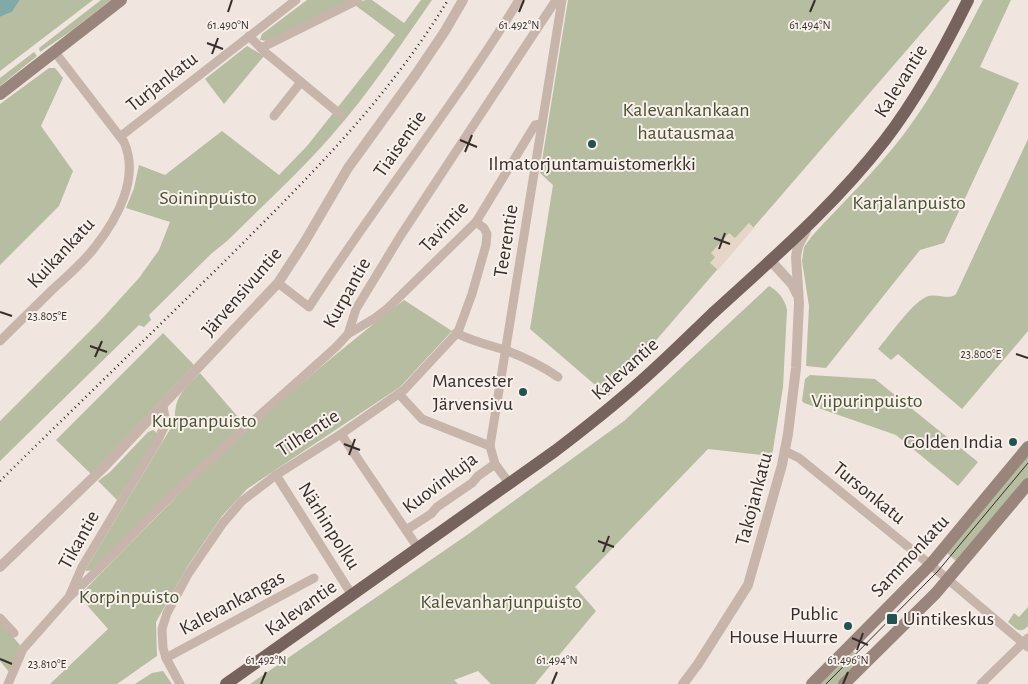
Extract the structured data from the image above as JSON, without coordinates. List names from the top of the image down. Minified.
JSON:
{"streets":{"main road":["Kalevantie","Sammonkatu"],"street":["Turjankatu","Tiaisentie","Tavintie","Teerentie","Kuikankatu","Järvensivuntie","Kurpantie","Tilhentie","Kuovinkuja","Tursonkatu","Takojankatu","Närhinpolku","Tikantie","Kalevankangas"]},"crossings":[["Kalevantie","Teerentie"],["Kalevantie","Takojankatu"],["Kalevantie","Närhinpolku"],["Turjankatu","Kuikankatu"],["Tiaisentie","Järvensivuntie"],["Tavintie","Teerentie"],["Tavintie","Kurpantie"],["Tavintie","Tilhentie"],["Teerentie","Kuovinkuja"],["Järvensivuntie","Tikantie"],["Kurpantie","Tikantie"],["Tilhentie","Närhinpolku"],["Tilhentie","Kalevankangas"],["Tursonkatu","Takojankatu"],["Tursonkatu","Sammonkatu"]],"parks":["Kalevankankaan hautausmaa","Soininpuisto","Karjalanpuisto","Viipurinpuisto","Kurpanpuisto","Korpinpuisto","Kalevanharjunpuisto"],"places":{"other":["Ilmatorjuntamuistomerkki","Mancester Järvensivu","Golden India","Public House Huurre"],"transit":["Uintikeskus"]},"coordinates":["61.490°N","61.492°N","61.494°N","23.805°E","23.800°E","61.496°N","23.810°E"]}
